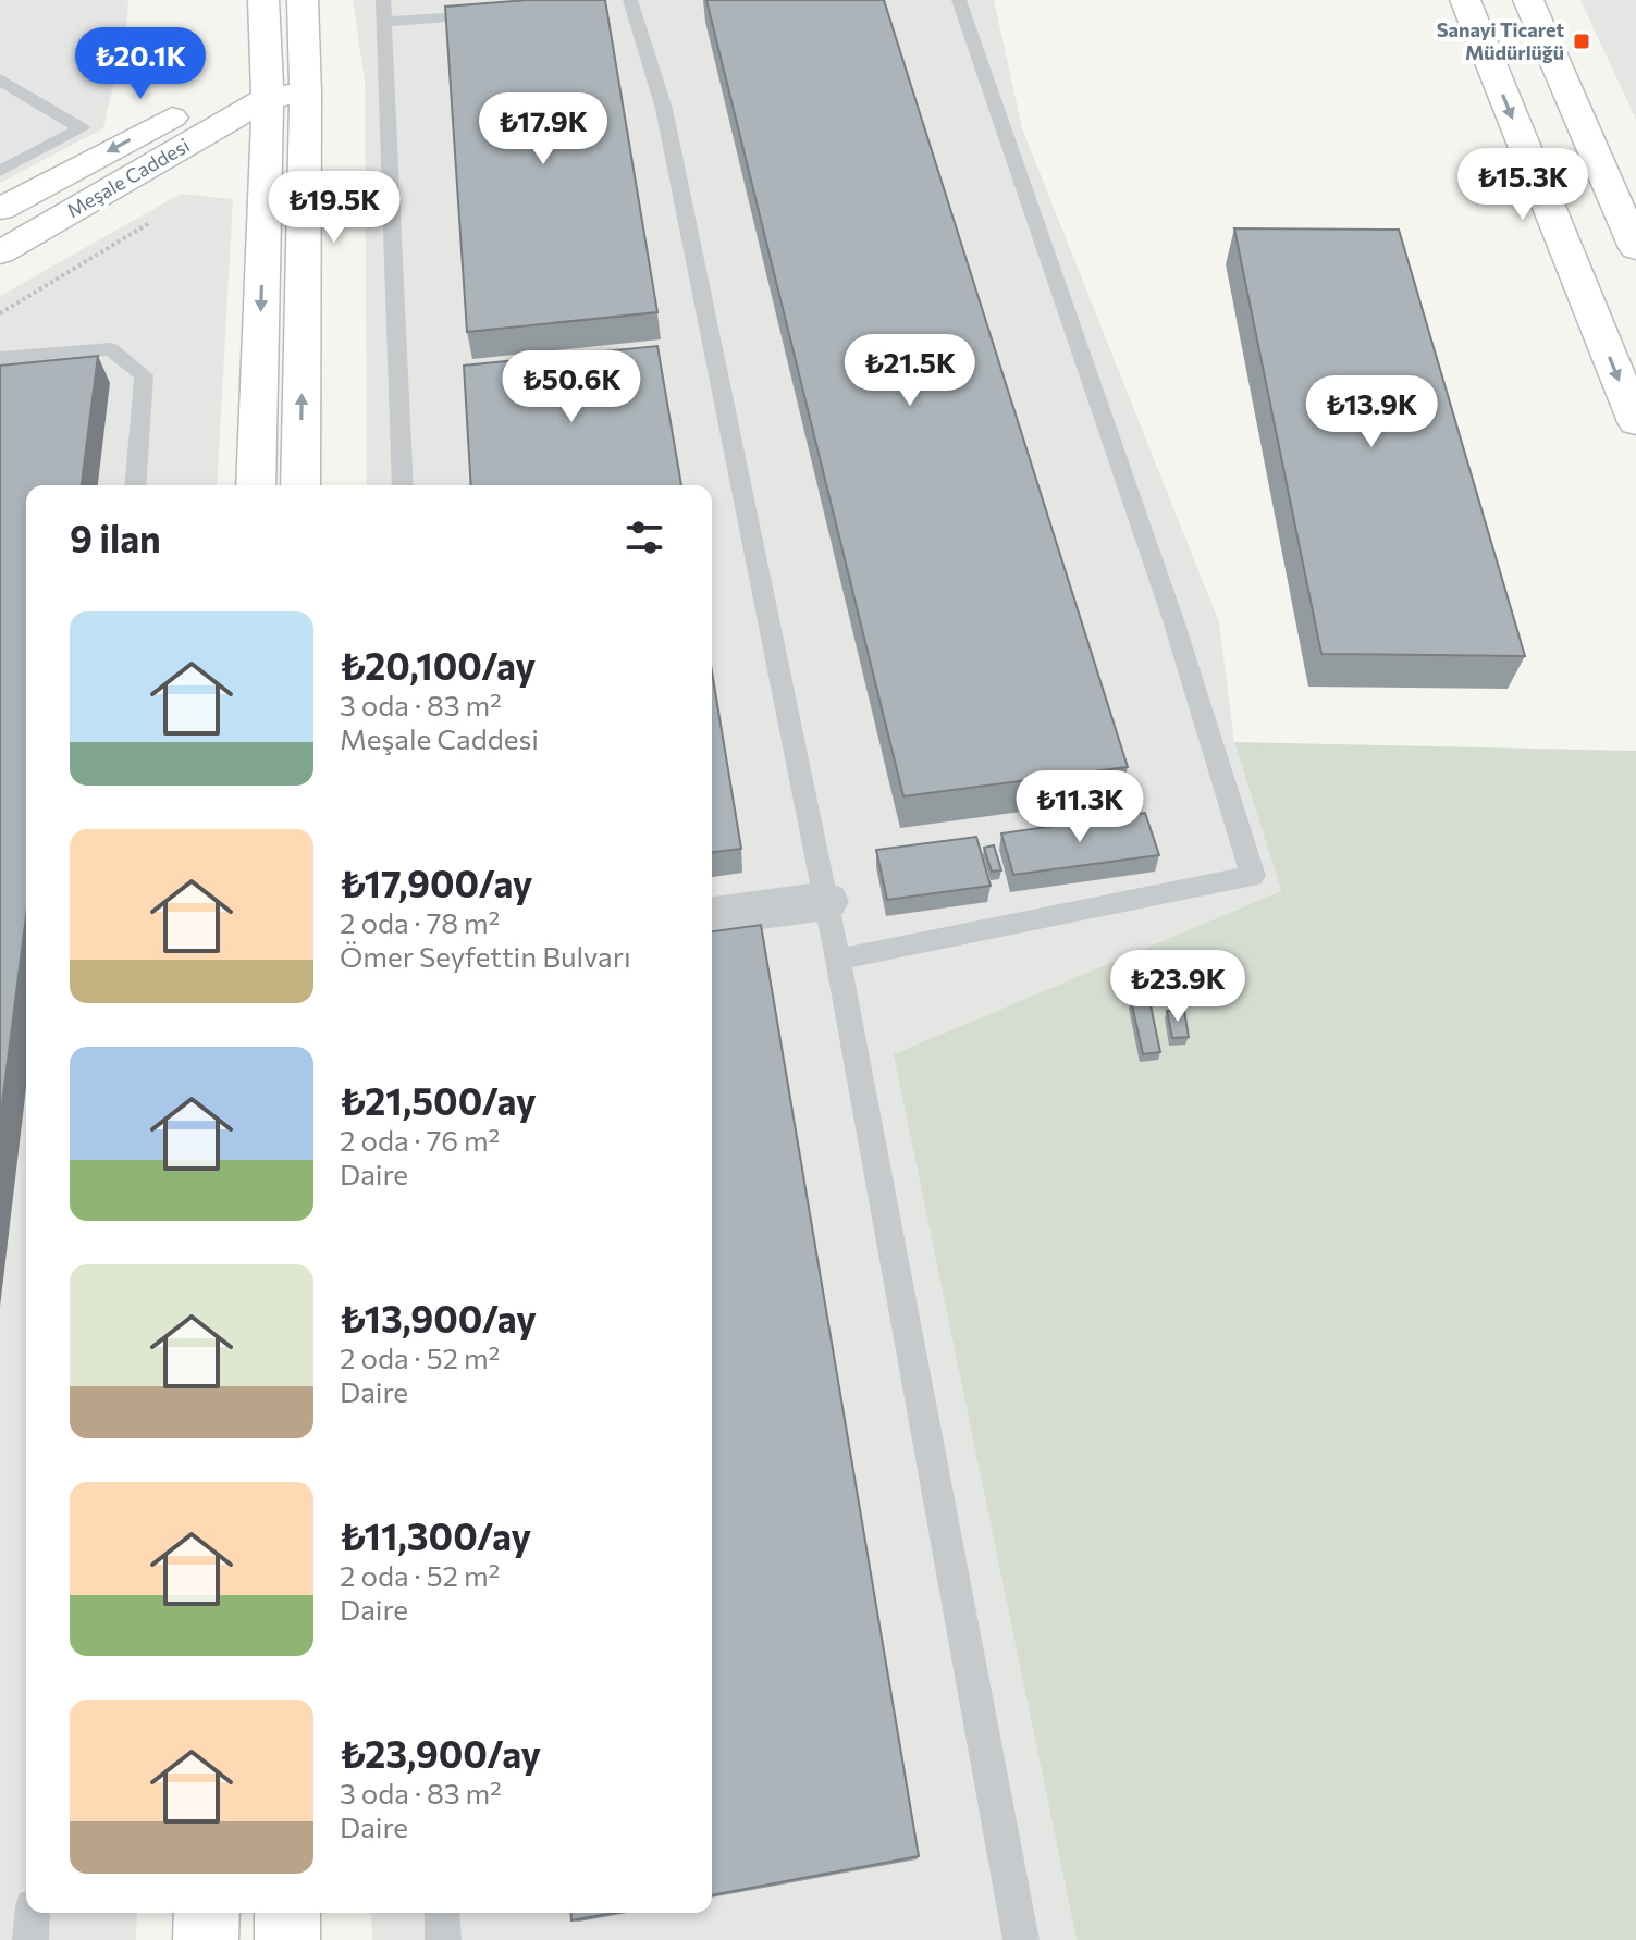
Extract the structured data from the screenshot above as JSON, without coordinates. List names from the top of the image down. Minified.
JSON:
{"streets":{"street":["Meşale Caddesi"]},"places":{"transit":["Sanayi Ticaret Müdürlüğü"]},"page":{"price":["₺20.1K","₺17.9K","₺15.3K","₺19.5K","₺21.5K","₺50.6K","₺13.9K","₺11.3K","₺23.9K"],"heading":"9 ilan","list":[{"name":"₺20,100/ay","note":"3 oda · 83 m² · Meşale Caddesi"},{"name":"₺17,900/ay","note":"2 oda · 78 m² · Ömer Seyfettin Bulvarı"},{"name":"₺21,500/ay","note":"2 oda · 76 m² · Daire"},{"name":"₺13,900/ay","note":"2 oda · 52 m² · Daire"},{"name":"₺11,300/ay","note":"2 oda · 52 m² · Daire"},{"name":"₺23,900/ay","note":"3 oda · 83 m² · Daire"}]}}
